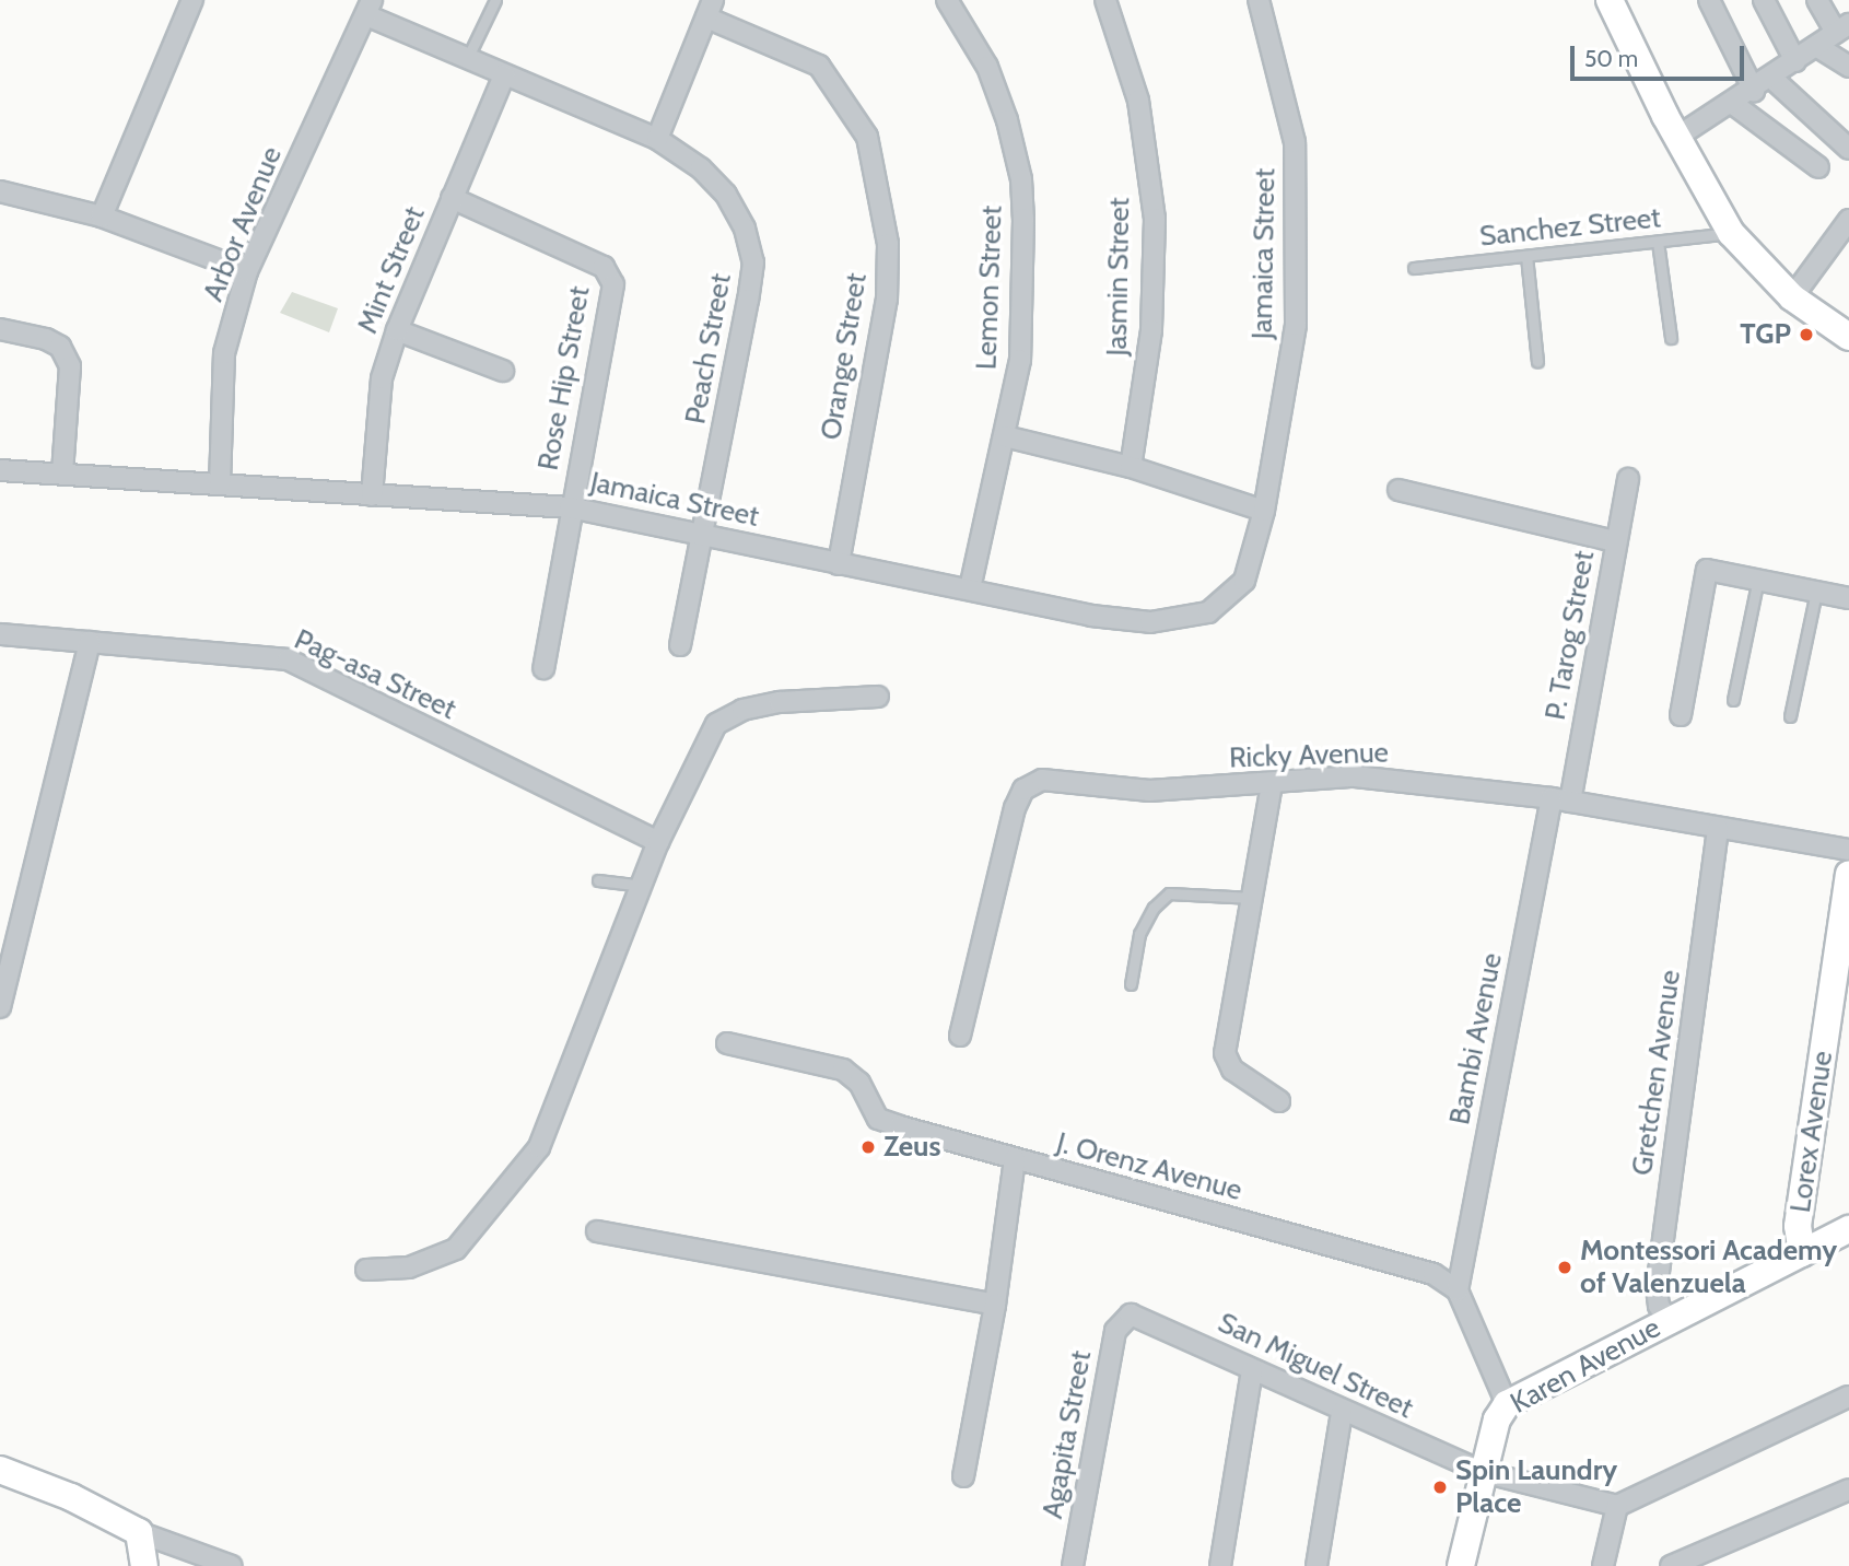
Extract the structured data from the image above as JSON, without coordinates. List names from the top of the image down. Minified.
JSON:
{"streets":{"street":["Arbor Avenue","Jamaica Street","Mint Street","Jasmin Street","Lemon Street","Peach Street","Orange Street","Rose Hip Street","P. Tarog Street","Pag-asa Street","Ricky Avenue","Bambi Avenue","Gretchen Avenue","Lorex Avenue","J. Orenz Avenue","San Miguel Street","Karen Avenue","Agapita Street"],"lane":["Sanchez Street"]},"crossings":[["Arbor Avenue","Jamaica Street"],["Arbor Avenue","Peach Street"],["Jamaica Street","Mint Street"],["Jamaica Street","Lemon Street"],["Jamaica Street","Peach Street"],["Jamaica Street","Orange Street"],["Jamaica Street","Rose Hip Street"],["Mint Street","Peach Street"],["Mint Street","Rose Hip Street"],["P. Tarog Street","Ricky Avenue"],["P. Tarog Street","Bambi Avenue"],["Ricky Avenue","Bambi Avenue"],["Ricky Avenue","Gretchen Avenue"],["Bambi Avenue","J. Orenz Avenue"],["Gretchen Avenue","Karen Avenue"],["Lorex Avenue","Karen Avenue"],["San Miguel Street","Karen Avenue"],["San Miguel Street","Agapita Street"]],"places":["TGP","Zeus","Montessori Academy of Valenzuela","Spin Laundry Place"],"scale_bar":"50 m"}
